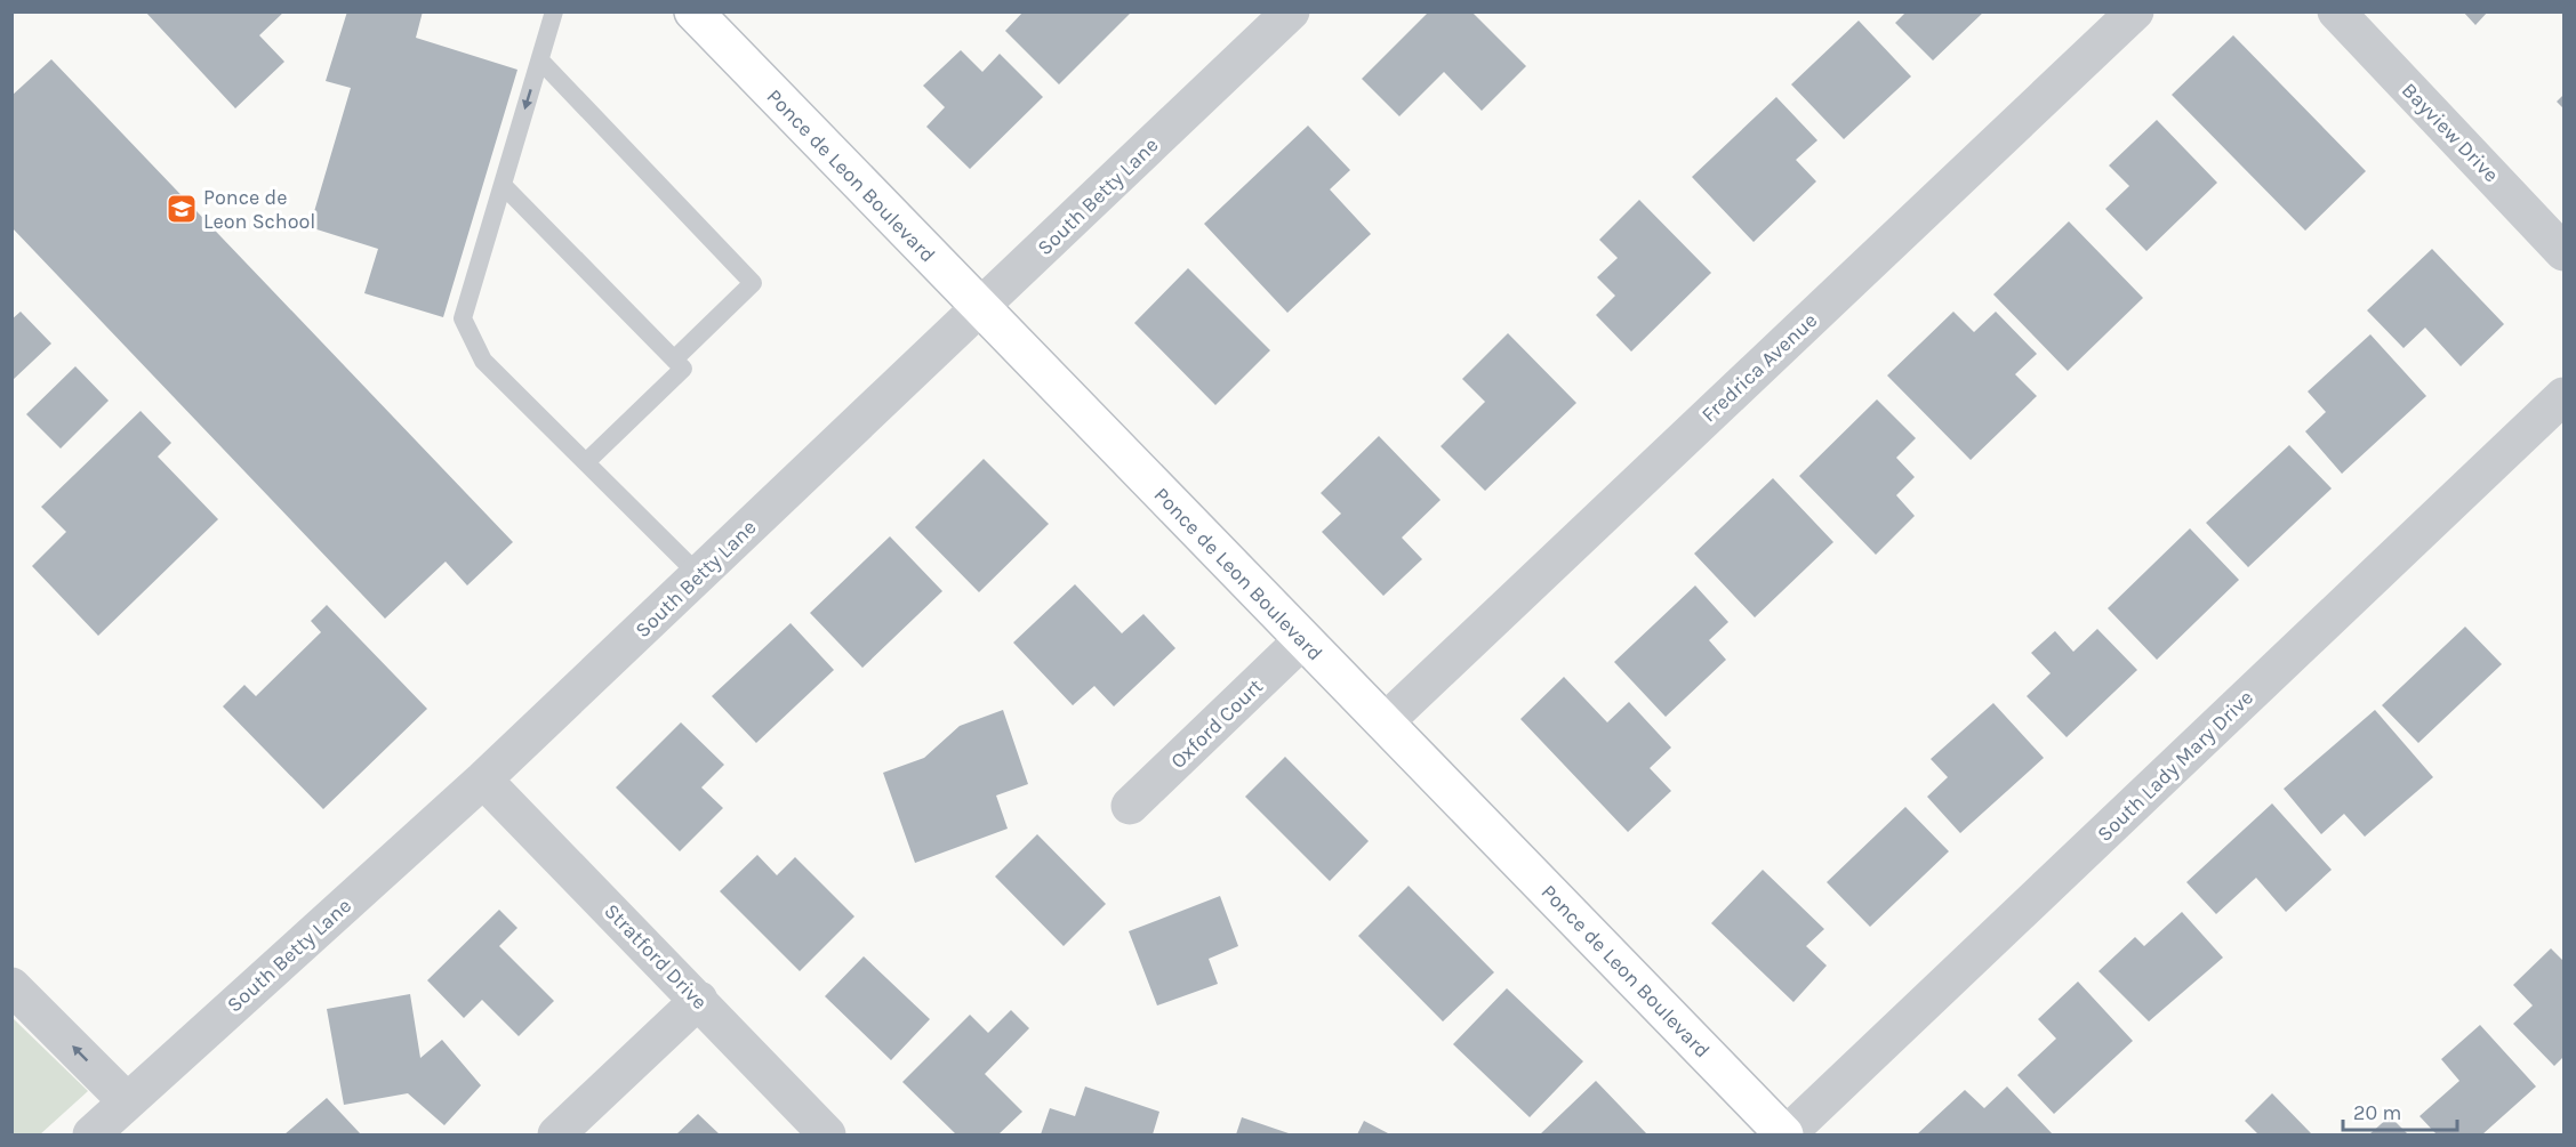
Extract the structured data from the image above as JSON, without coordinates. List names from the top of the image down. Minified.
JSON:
{"streets":{"street":["Bayview Drive","Ponce de Leon Boulevard","South Betty Lane","Fredrica Avenue","Oxford Court","South Lady Mary Drive","Stratford Drive"]},"crossings":[["Ponce de Leon Boulevard","South Betty Lane"],["Ponce de Leon Boulevard","Fredrica Avenue"],["Ponce de Leon Boulevard","Oxford Court"],["Ponce de Leon Boulevard","South Lady Mary Drive"],["South Betty Lane","Stratford Drive"]],"places":{"school or university":["Ponce de Leon School"]},"scale_bar":"20 m"}
